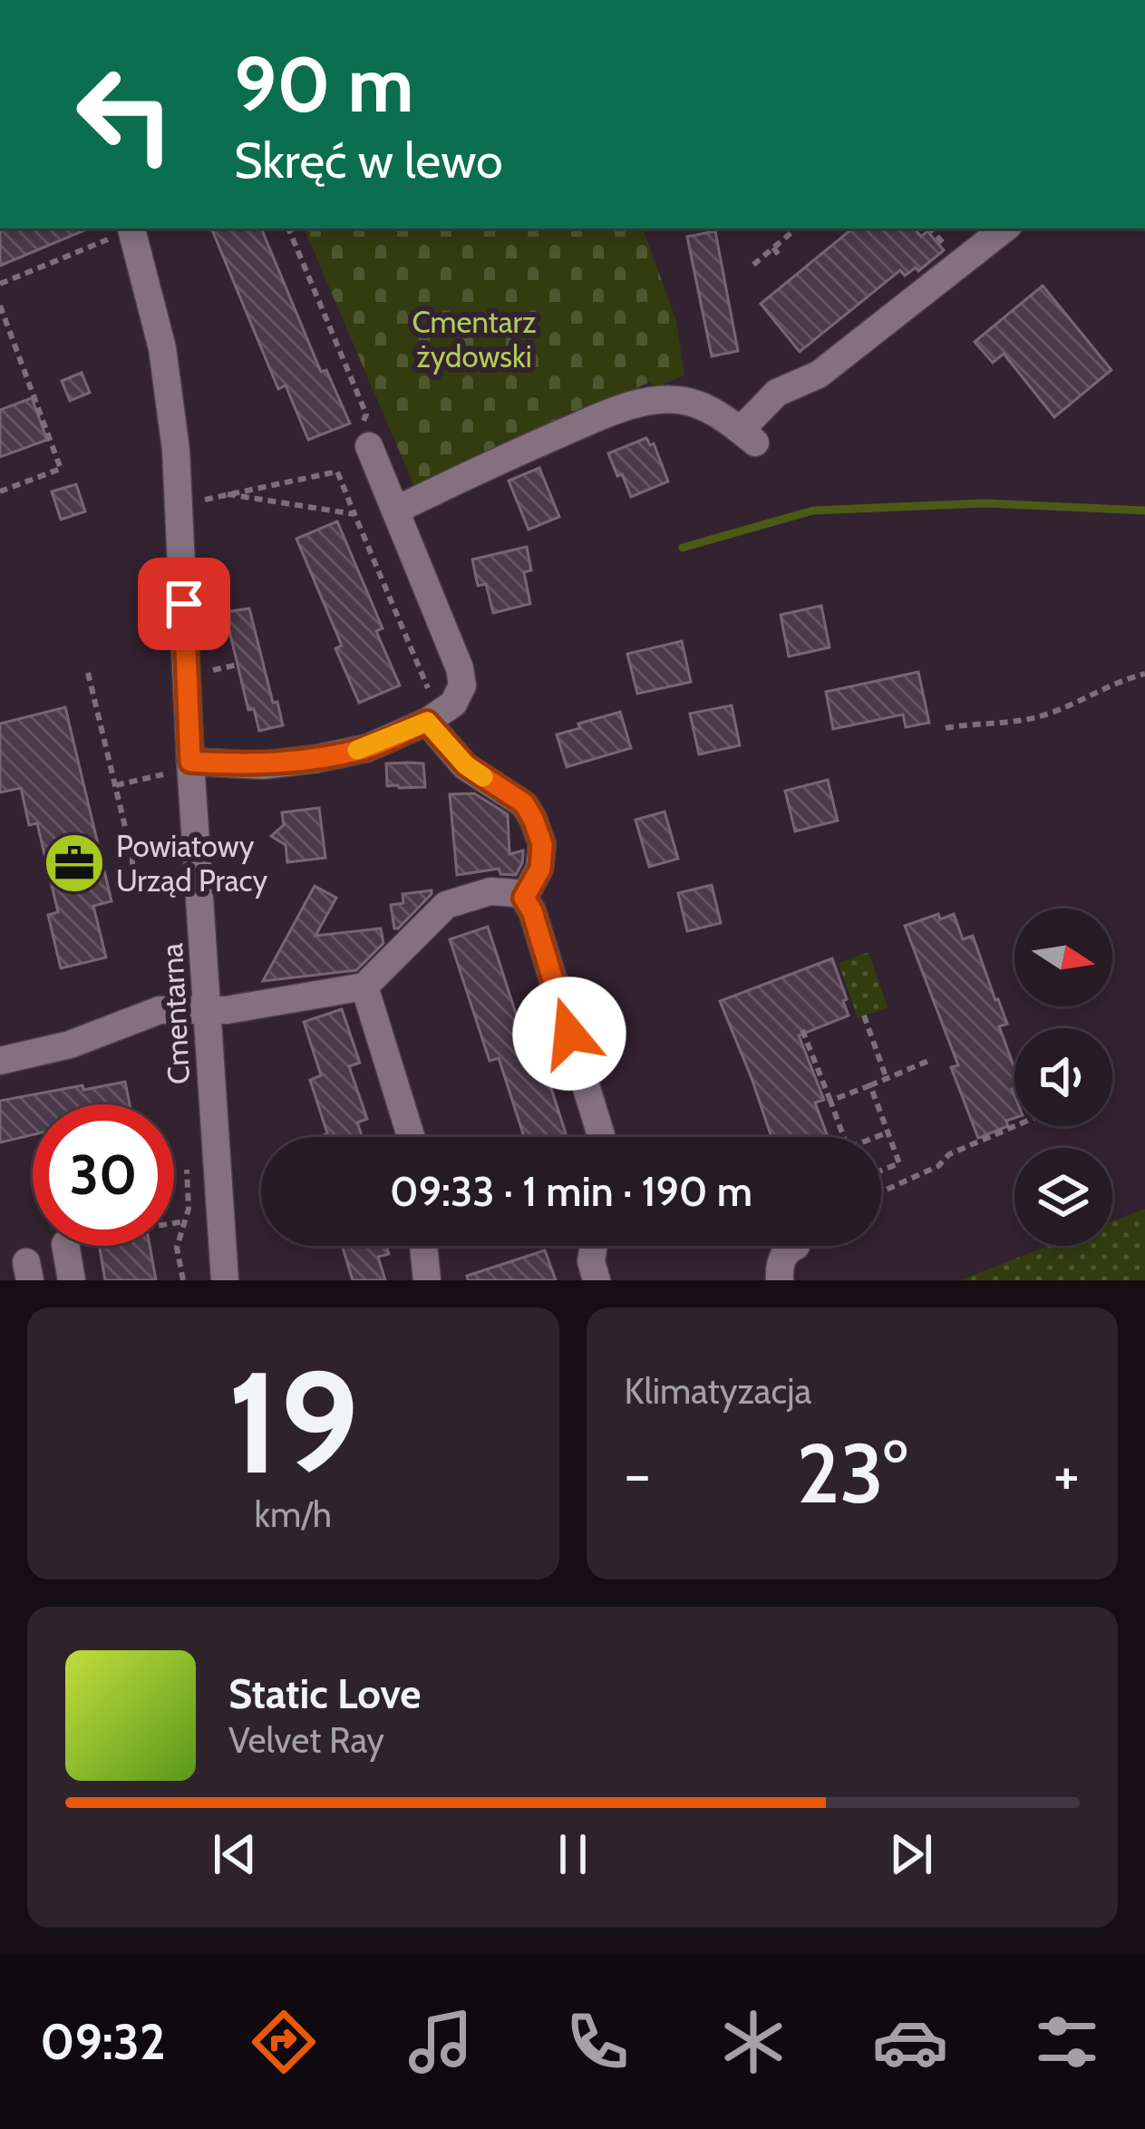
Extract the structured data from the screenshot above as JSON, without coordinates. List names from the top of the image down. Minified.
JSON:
{"streets":{"street":["Cmentarna"]},"parks":["Cmentarz żydowski"],"places":{"office":["Powiatowy Urząd Pracy"]},"north":"right","page":{"turn":["90 m","Skręć w lewo"],"limit":"30","trip":"09:33 · 1 min · 190 m","tile":[["19","km/h"],"Klimatyzacja"],"heat":["−","23°","+"],"song":["Static Love","Velvet Ray"],"tabs":"09:32"}}
